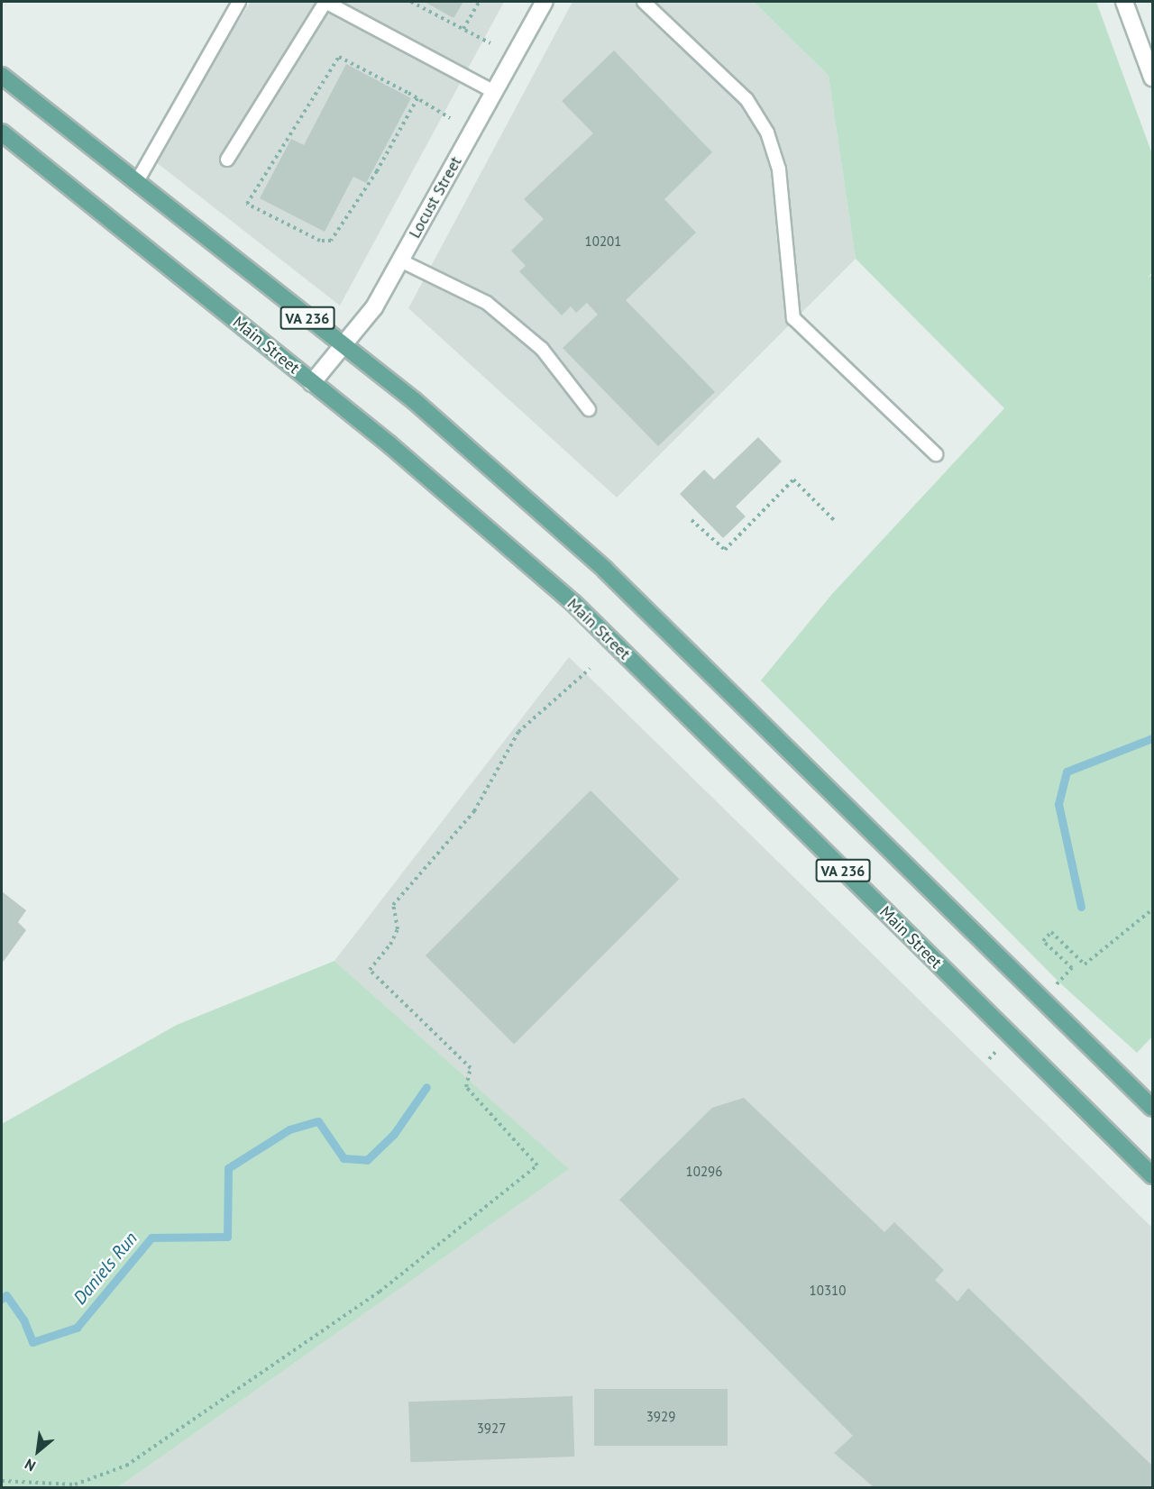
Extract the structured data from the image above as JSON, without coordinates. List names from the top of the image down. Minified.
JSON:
{"streets":{"main road":["VA 236","Main Street"],"street":["Locust Street"]},"crossings":[["Locust Street","VA 236"],["Locust Street","Main Street"]],"water":["Daniels Run"],"house_numbers":["10201","10296","10310","3929","3927"],"north":"bottom left"}
